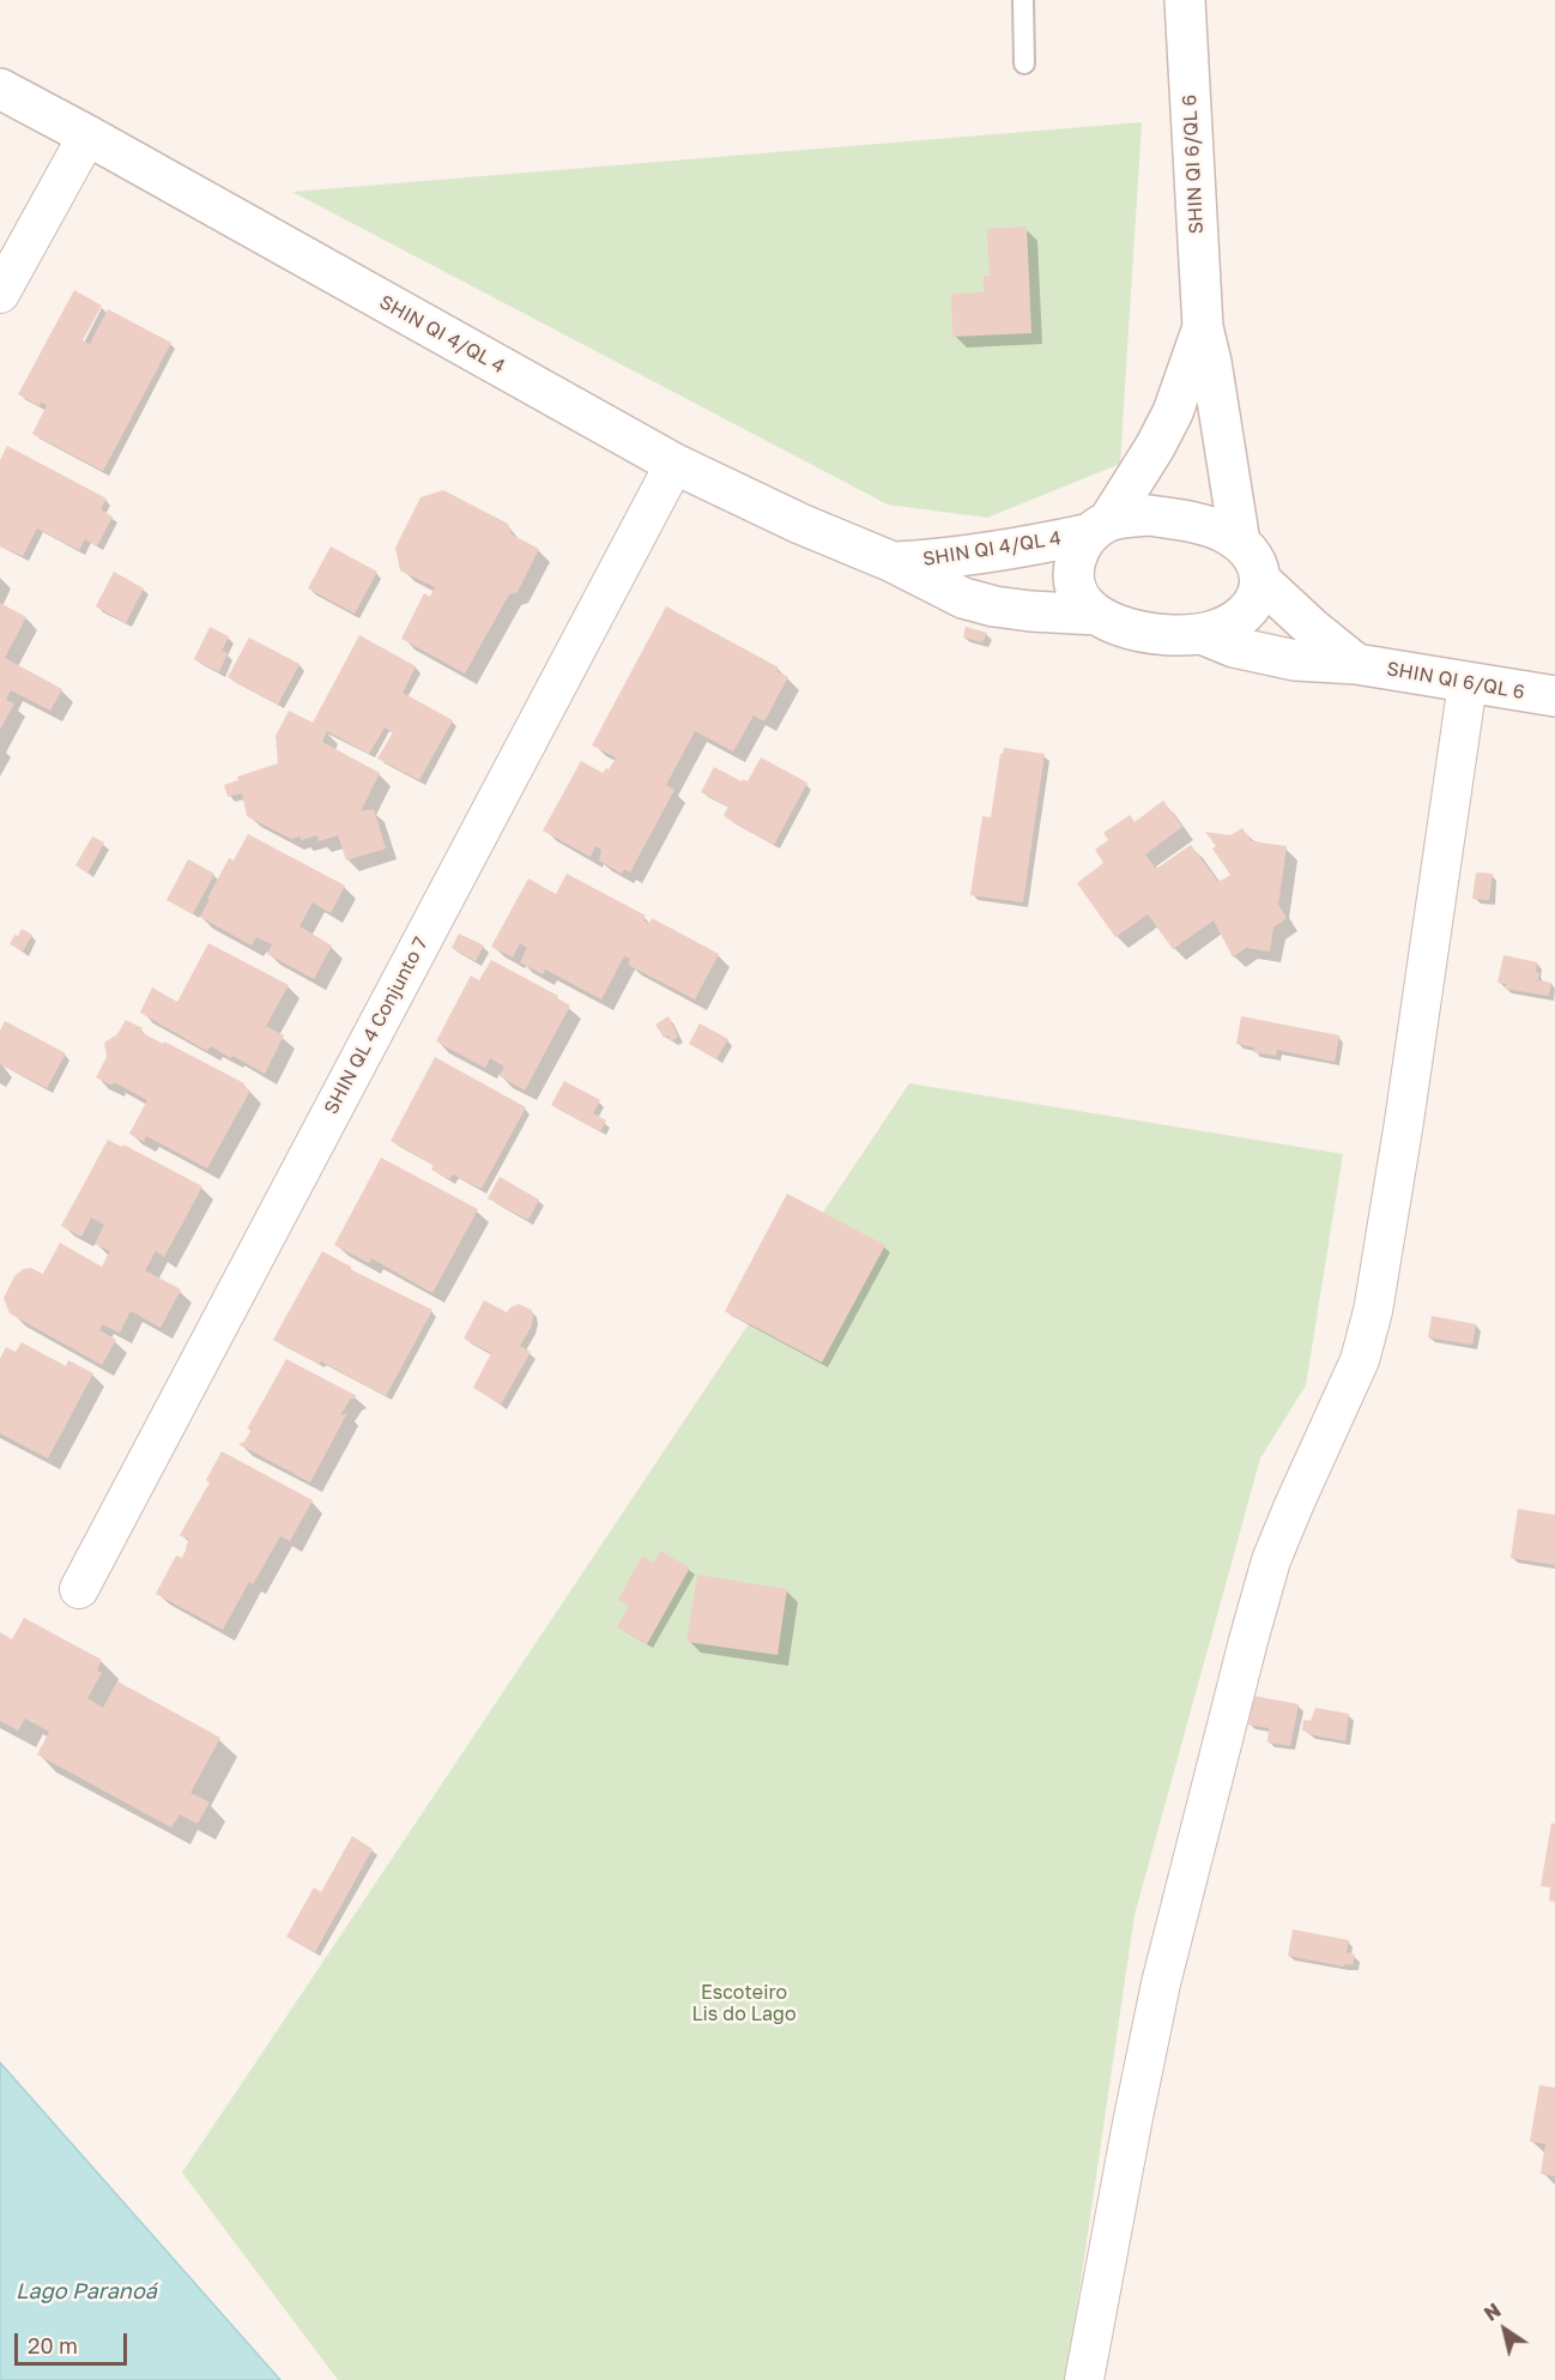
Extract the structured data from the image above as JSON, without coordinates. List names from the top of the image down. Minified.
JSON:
{"streets":{"street":["SHIN QI 6/QL 6","SHIN QI 4/QL 4","SHIN QL 4 Conjunto 7"]},"crossings":[["SHIN QI 6/QL 6","SHIN QI 4/QL 4"],["SHIN QI 4/QL 4","SHIN QL 4 Conjunto 7"]],"water":["Lago Paranoá"],"parks":["Escoteiro Lis do Lago"],"scale_bar":"20 m","north":"top left"}
